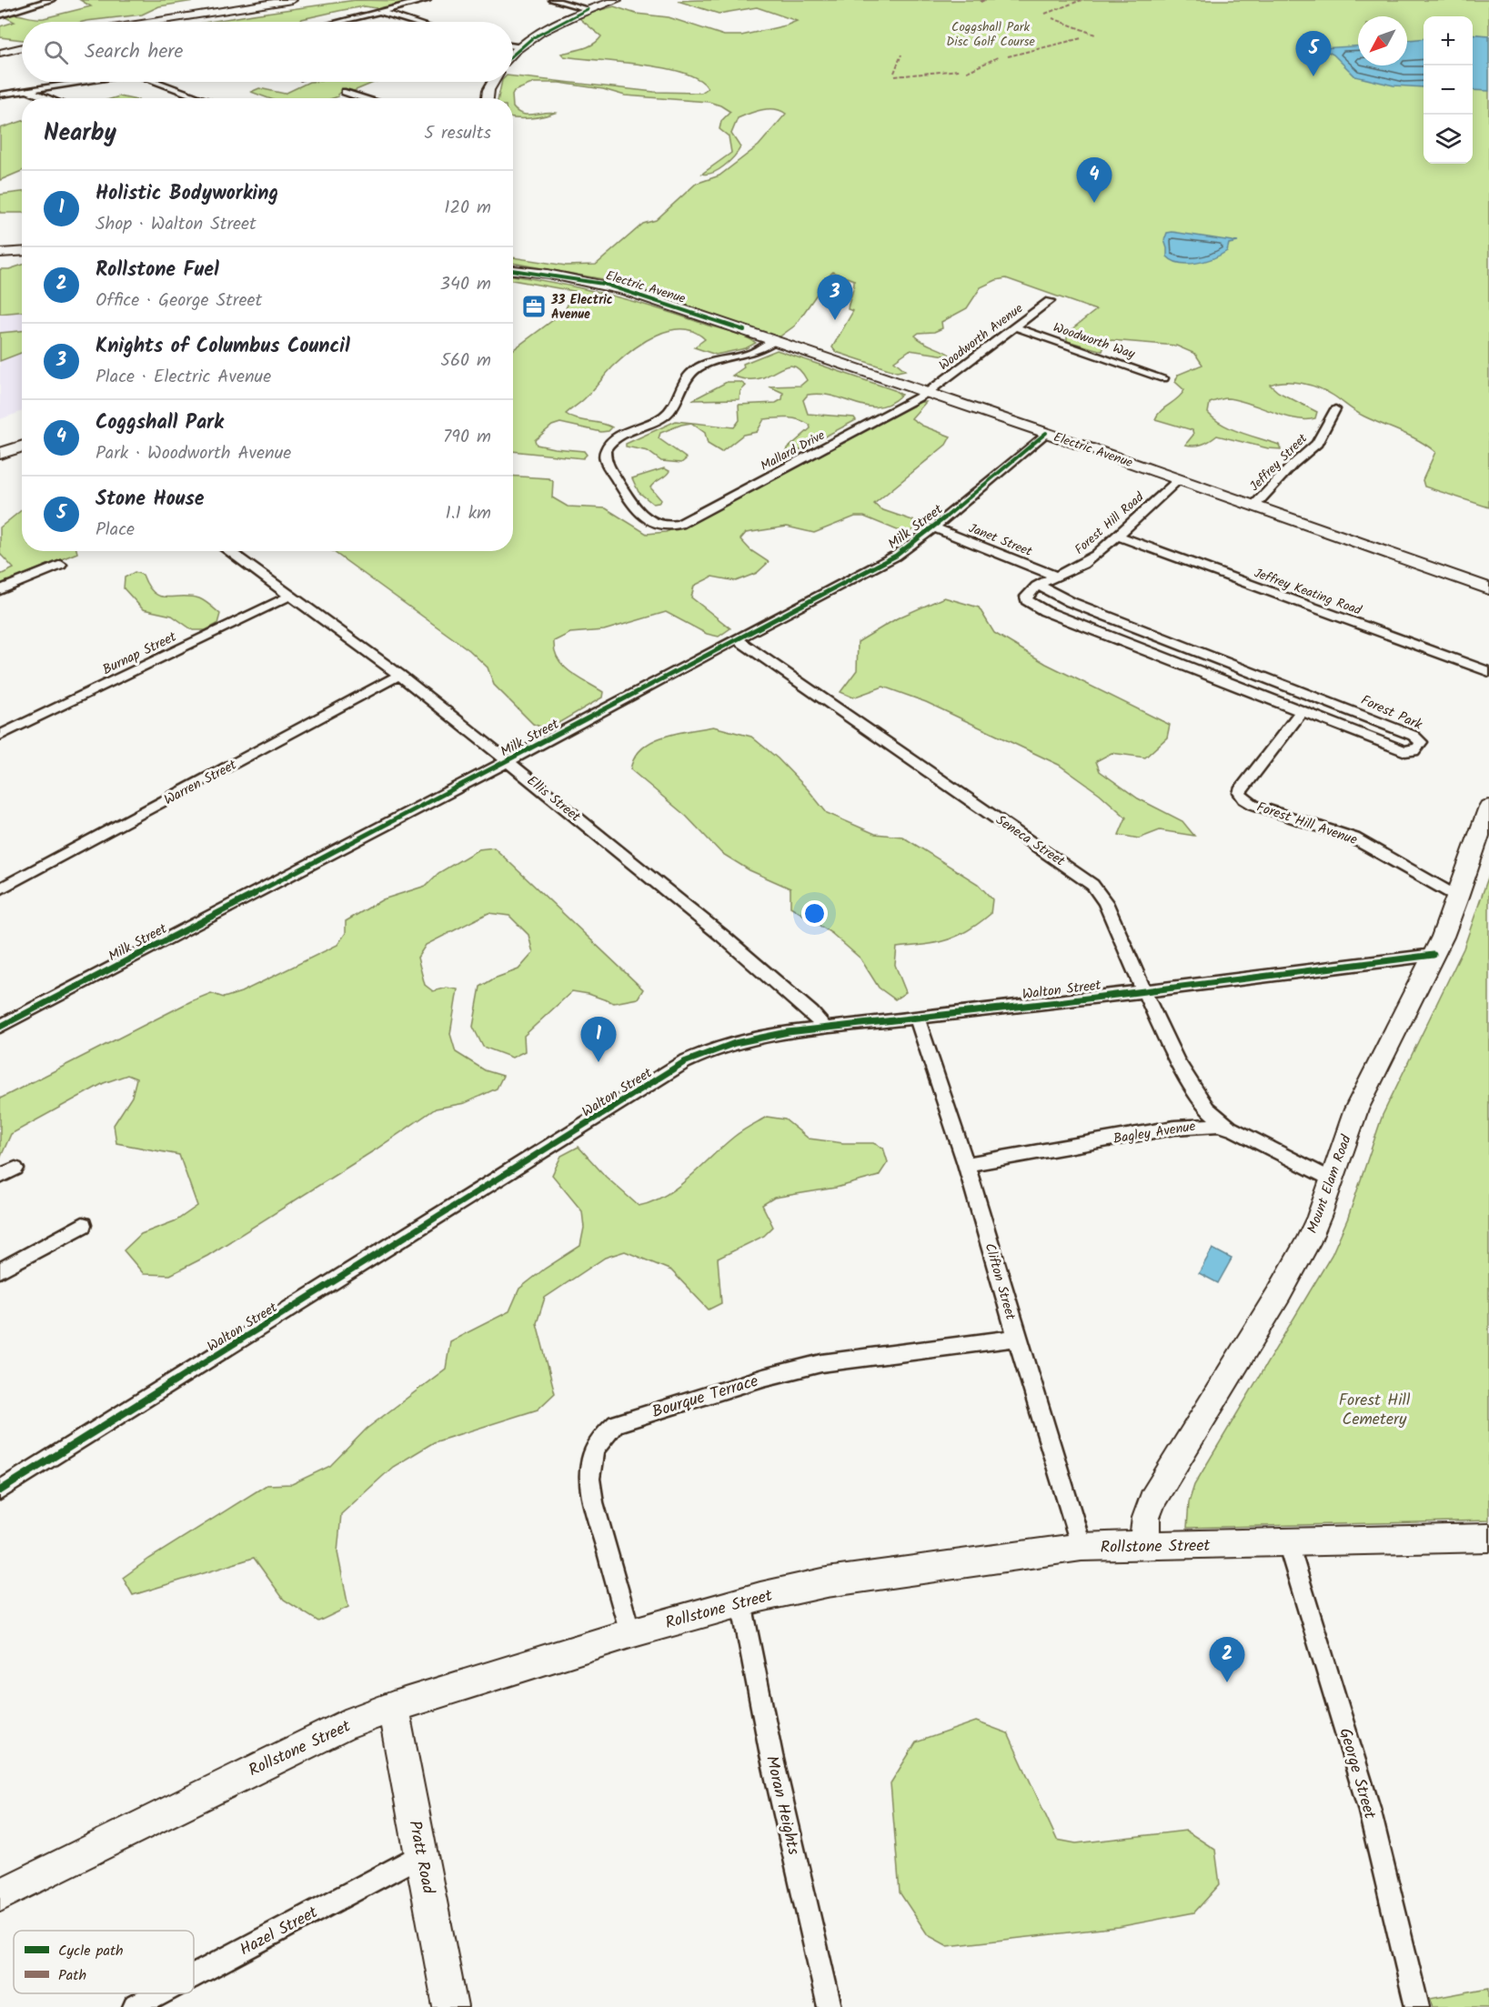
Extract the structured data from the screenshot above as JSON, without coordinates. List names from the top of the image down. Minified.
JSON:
{"streets":{"main road":["Electric Avenue","Mount Elam Road","Rollstone Street","Pratt Road"],"street":["Woodworth Avenue","Woodworth Way","Mallard Drive","Jeffrey Street","Forest Hill Road","Milk Street","Janet Street","Jeffrey Keating Road","Burnap Street","Forest Park","Warren Street","Ellis Street","Forest Hill Avenue","Seneca Street","Walton Street","Bagley Avenue","Clifton Street","Bourque Terrace","George Street","Moran Heights","Hazel Street"]},"crossings":[["Electric Avenue","Woodworth Avenue"],["Electric Avenue","Mallard Drive"],["Electric Avenue","Jeffrey Street"],["Electric Avenue","Forest Hill Road"],["Electric Avenue","Milk Street"],["Woodworth Avenue","Woodworth Way"],["Woodworth Avenue","Mallard Drive"],["Forest Hill Road","Janet Street"],["Forest Hill Road","Jeffrey Keating Road"],["Forest Hill Road","Forest Park"],["Milk Street","Janet Street"],["Milk Street","Ellis Street"],["Milk Street","Seneca Street"],["Burnap Street","Ellis Street"],["Forest Park","Forest Hill Avenue"],["Warren Street","Ellis Street"],["Ellis Street","Walton Street"],["Forest Hill Avenue","Mount Elam Road"],["Seneca Street","Walton Street"],["Seneca Street","Bagley Avenue"],["Walton Street","Mount Elam Road"],["Walton Street","Clifton Street"],["Bagley Avenue","Mount Elam Road"],["Bagley Avenue","Clifton Street"],["Mount Elam Road","Rollstone Street"],["Clifton Street","Bourque Terrace"],["Clifton Street","Rollstone Street"],["Bourque Terrace","Rollstone Street"],["Rollstone Street","George Street"],["Rollstone Street","Moran Heights"],["Rollstone Street","Pratt Road"],["Pratt Road","Hazel Street"]],"parks":["Coggshall Park Disc Golf Course","Forest Hill Cemetery"],"places":{"office":["33 Electric Avenue"]},"legend":["Cycle path","Path"],"north":"bottom left","page":{"map_buttons":["+","−"],"search":"Search here","pins":["5","4","3","1","2"],"heading":["Nearby","5 results"],"list":[{"mark":"1","name":"Holistic Bodyworking","note":"Shop · Walton Street","value":"120 m"},{"mark":"2","name":"Rollstone Fuel","note":"Office · George Street","value":"340 m"},{"mark":"3","name":"Knights of Columbus Council","note":"Place · Electric Avenue","value":"560 m"},{"mark":"4","name":"Coggshall Park","note":"Park · Woodworth Avenue","value":"790 m"},{"mark":"5","name":"Stone House","note":"Place","value":"1.1 km"}]}}
